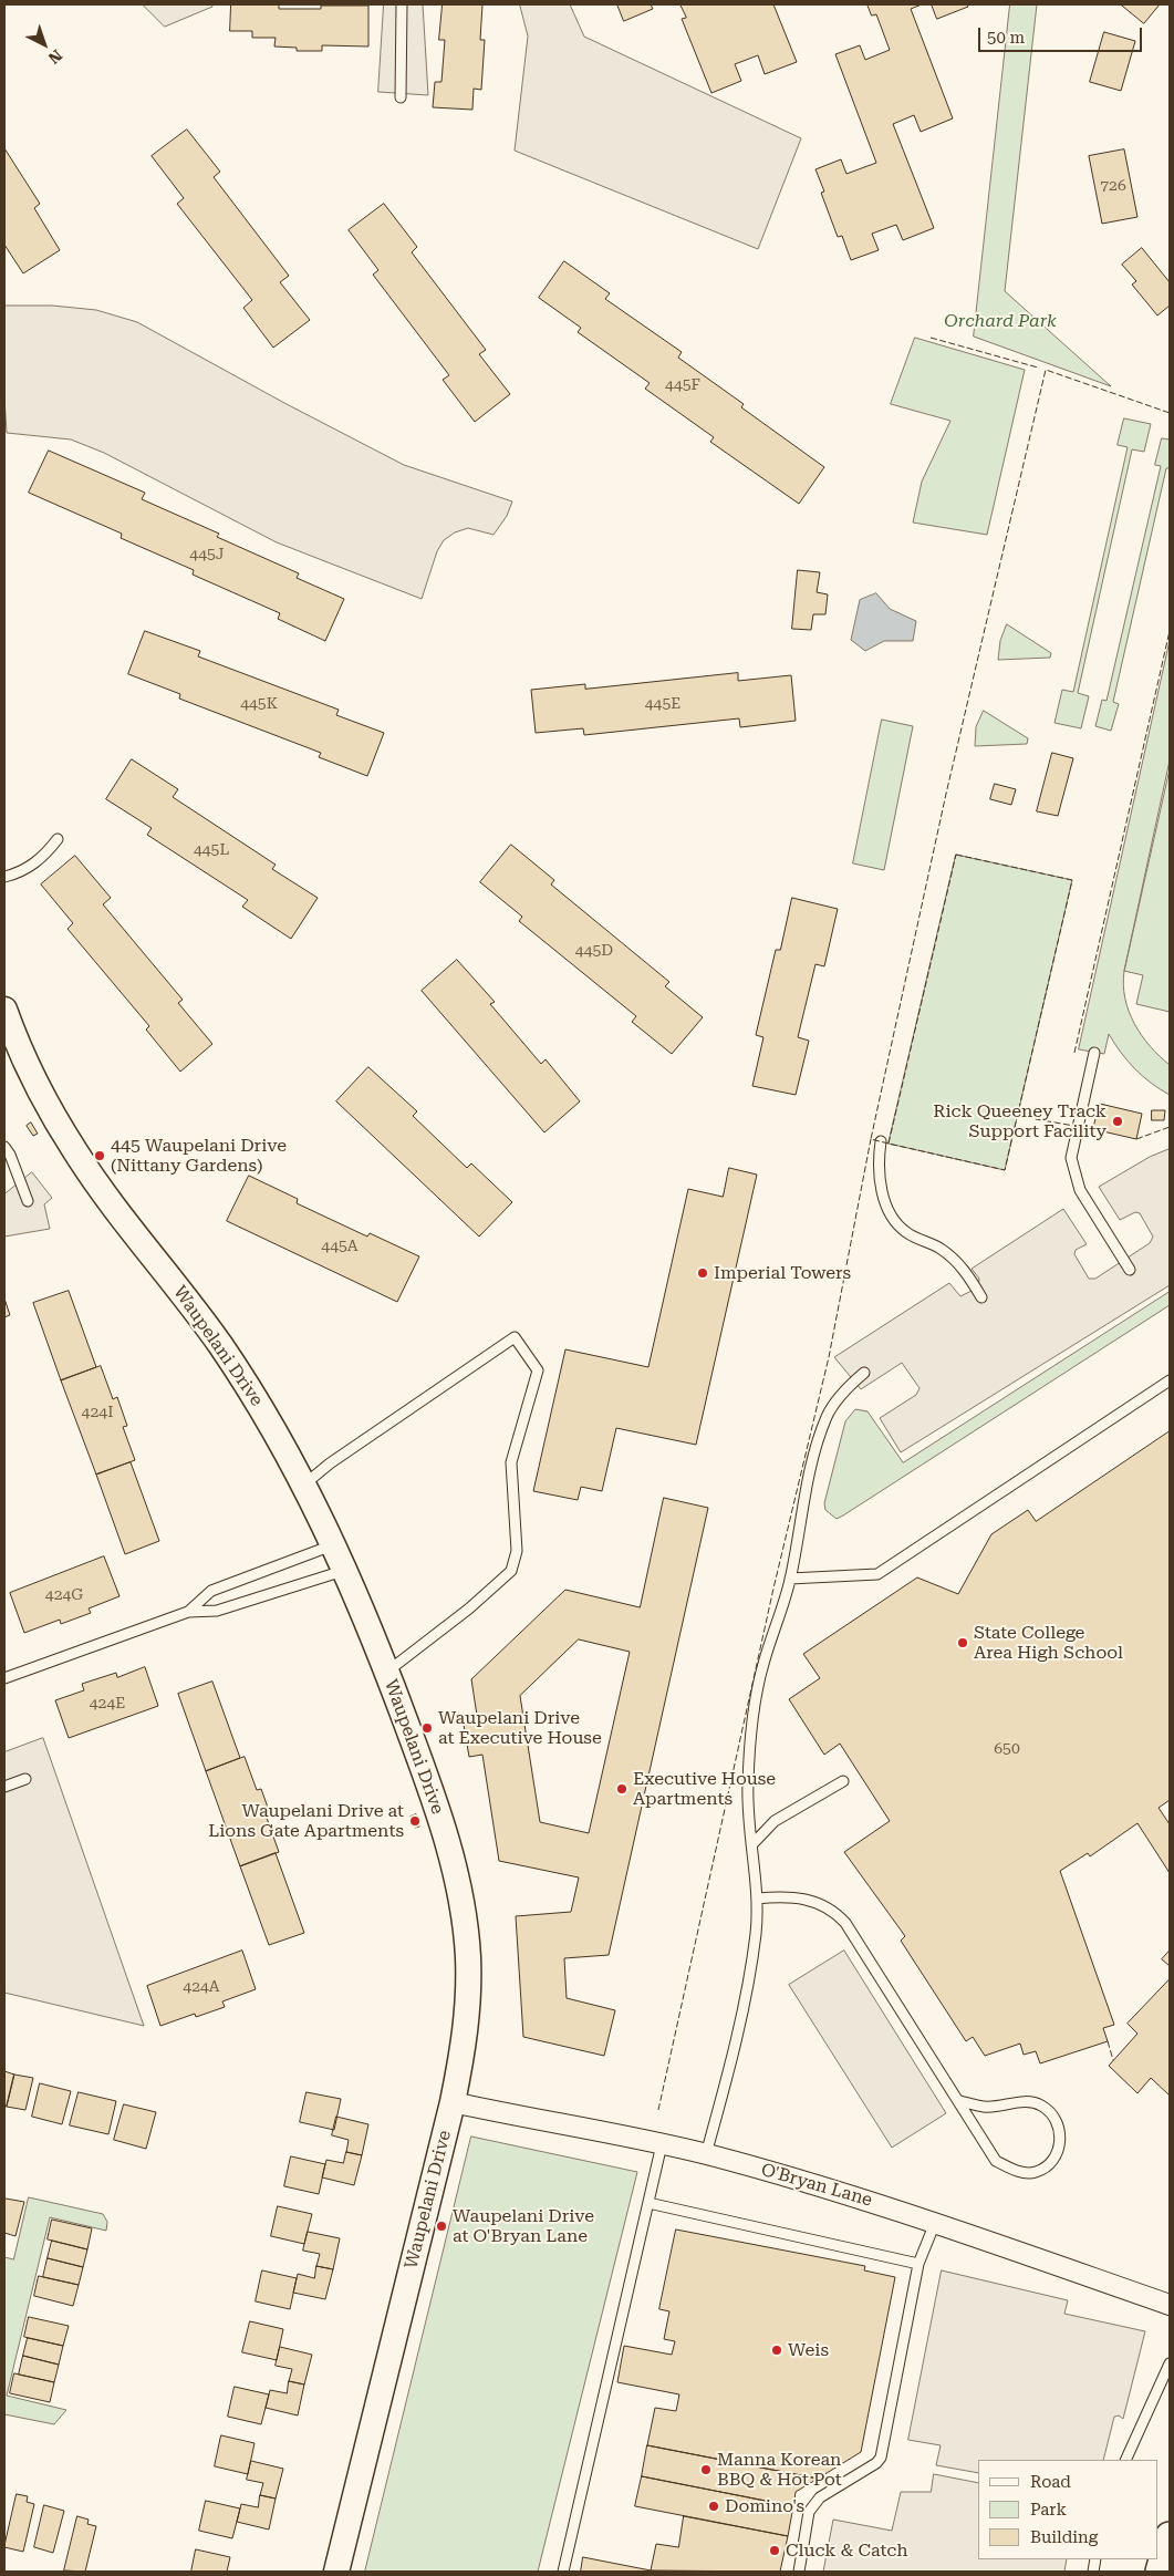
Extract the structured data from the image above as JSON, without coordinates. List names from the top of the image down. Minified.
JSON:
{"streets":{"street":["Waupelani Drive","O'Bryan Lane"]},"crossings":[["Waupelani Drive","O'Bryan Lane"]],"parks":["Orchard Park"],"places":["Rick Queeney Track Support Facility","445 Waupelani Drive (Nittany Gardens)","Imperial Towers","State College Area High School","Waupelani Drive at Executive House","Executive House Apartments","Waupelani Drive at Lions Gate Apartments","Waupelani Drive at O'Bryan Lane","Weis","Manna Korean BBQ & Hot Pot","Domino's","Cluck & Catch"],"house_numbers":["726","445F","445J","445K","445E","445L","445D","445A","424I","424G","424E","650","424A"],"legend":["Road","Park","Building"],"scale_bar":"50 m","north":"bottom right"}
